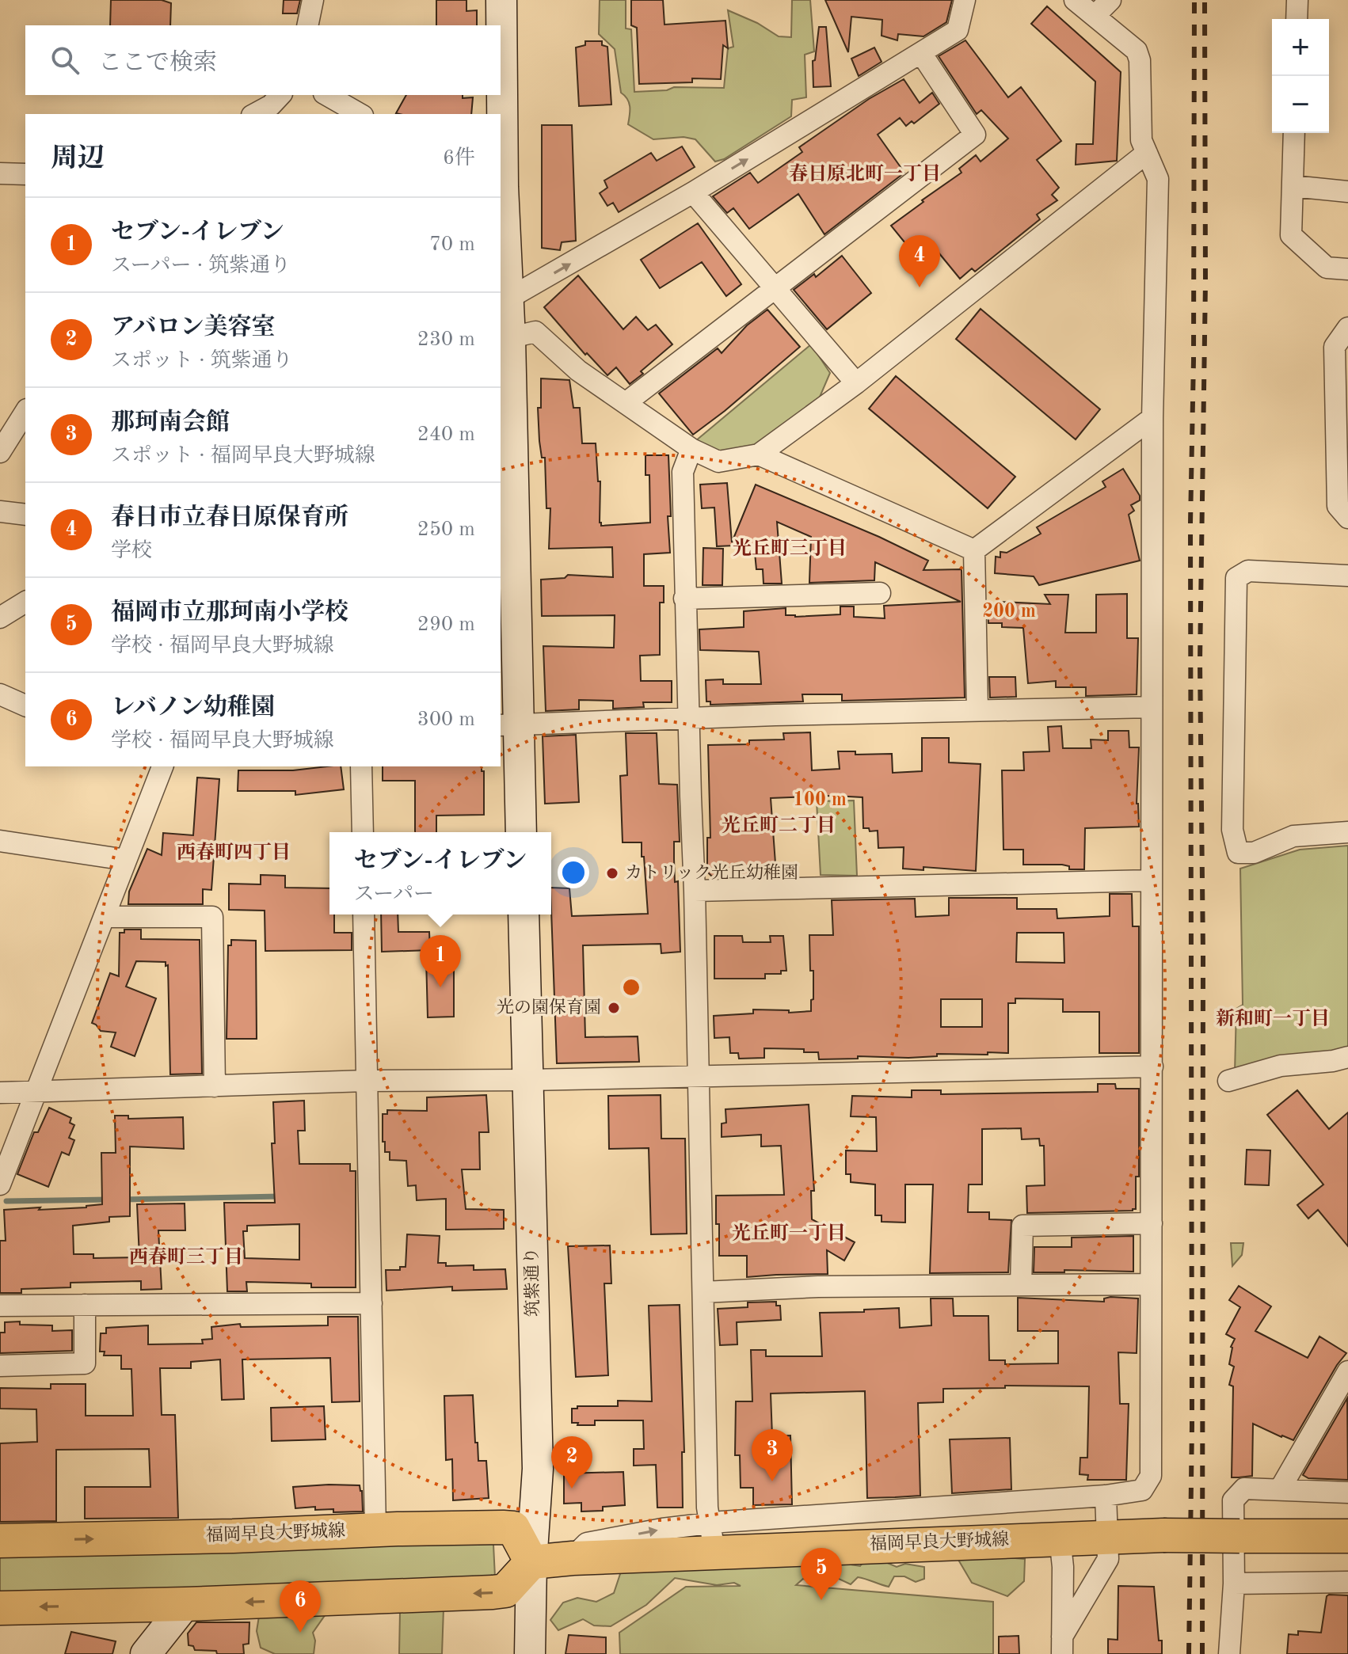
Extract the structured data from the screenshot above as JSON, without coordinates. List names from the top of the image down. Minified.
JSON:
{"streets":{"main road":["福岡早良大野城線"],"street":["筑紫通り"]},"crossings":[["筑紫通り","福岡早良大野城線"]],"districts":["春日原北町一丁目","光丘町三丁目","光丘町二丁目","西春町四丁目","新和町一丁目","光丘町一丁目","西春町三丁目"],"places":["カトリック光丘幼稚園","光の園保育園"],"page":{"map_buttons":["+","−"],"search":"ここで検索","heading":["周辺","6件"],"list":[{"mark":"1","name":"セブン-イレブン","note":"スーパー · 筑紫通り","value":"70 m"},{"mark":"2","name":"アバロン美容室","note":"スポット · 筑紫通り","value":"230 m"},{"mark":"3","name":"那珂南会館","note":"スポット · 福岡早良大野城線","value":"240 m"},{"mark":"4","name":"春日市立春日原保育所","note":"学校","value":"250 m"},{"mark":"5","name":"福岡市立那珂南小学校","note":"学校 · 福岡早良大野城線","value":"290 m"},{"mark":"6","name":"レバノン幼稚園","note":"学校 · 福岡早良大野城線","value":"300 m"}],"pins":["4","1","3","2","5","6"],"popup":["セブン-イレブン","スーパー"]},"rings":["200 m","100 m"]}
